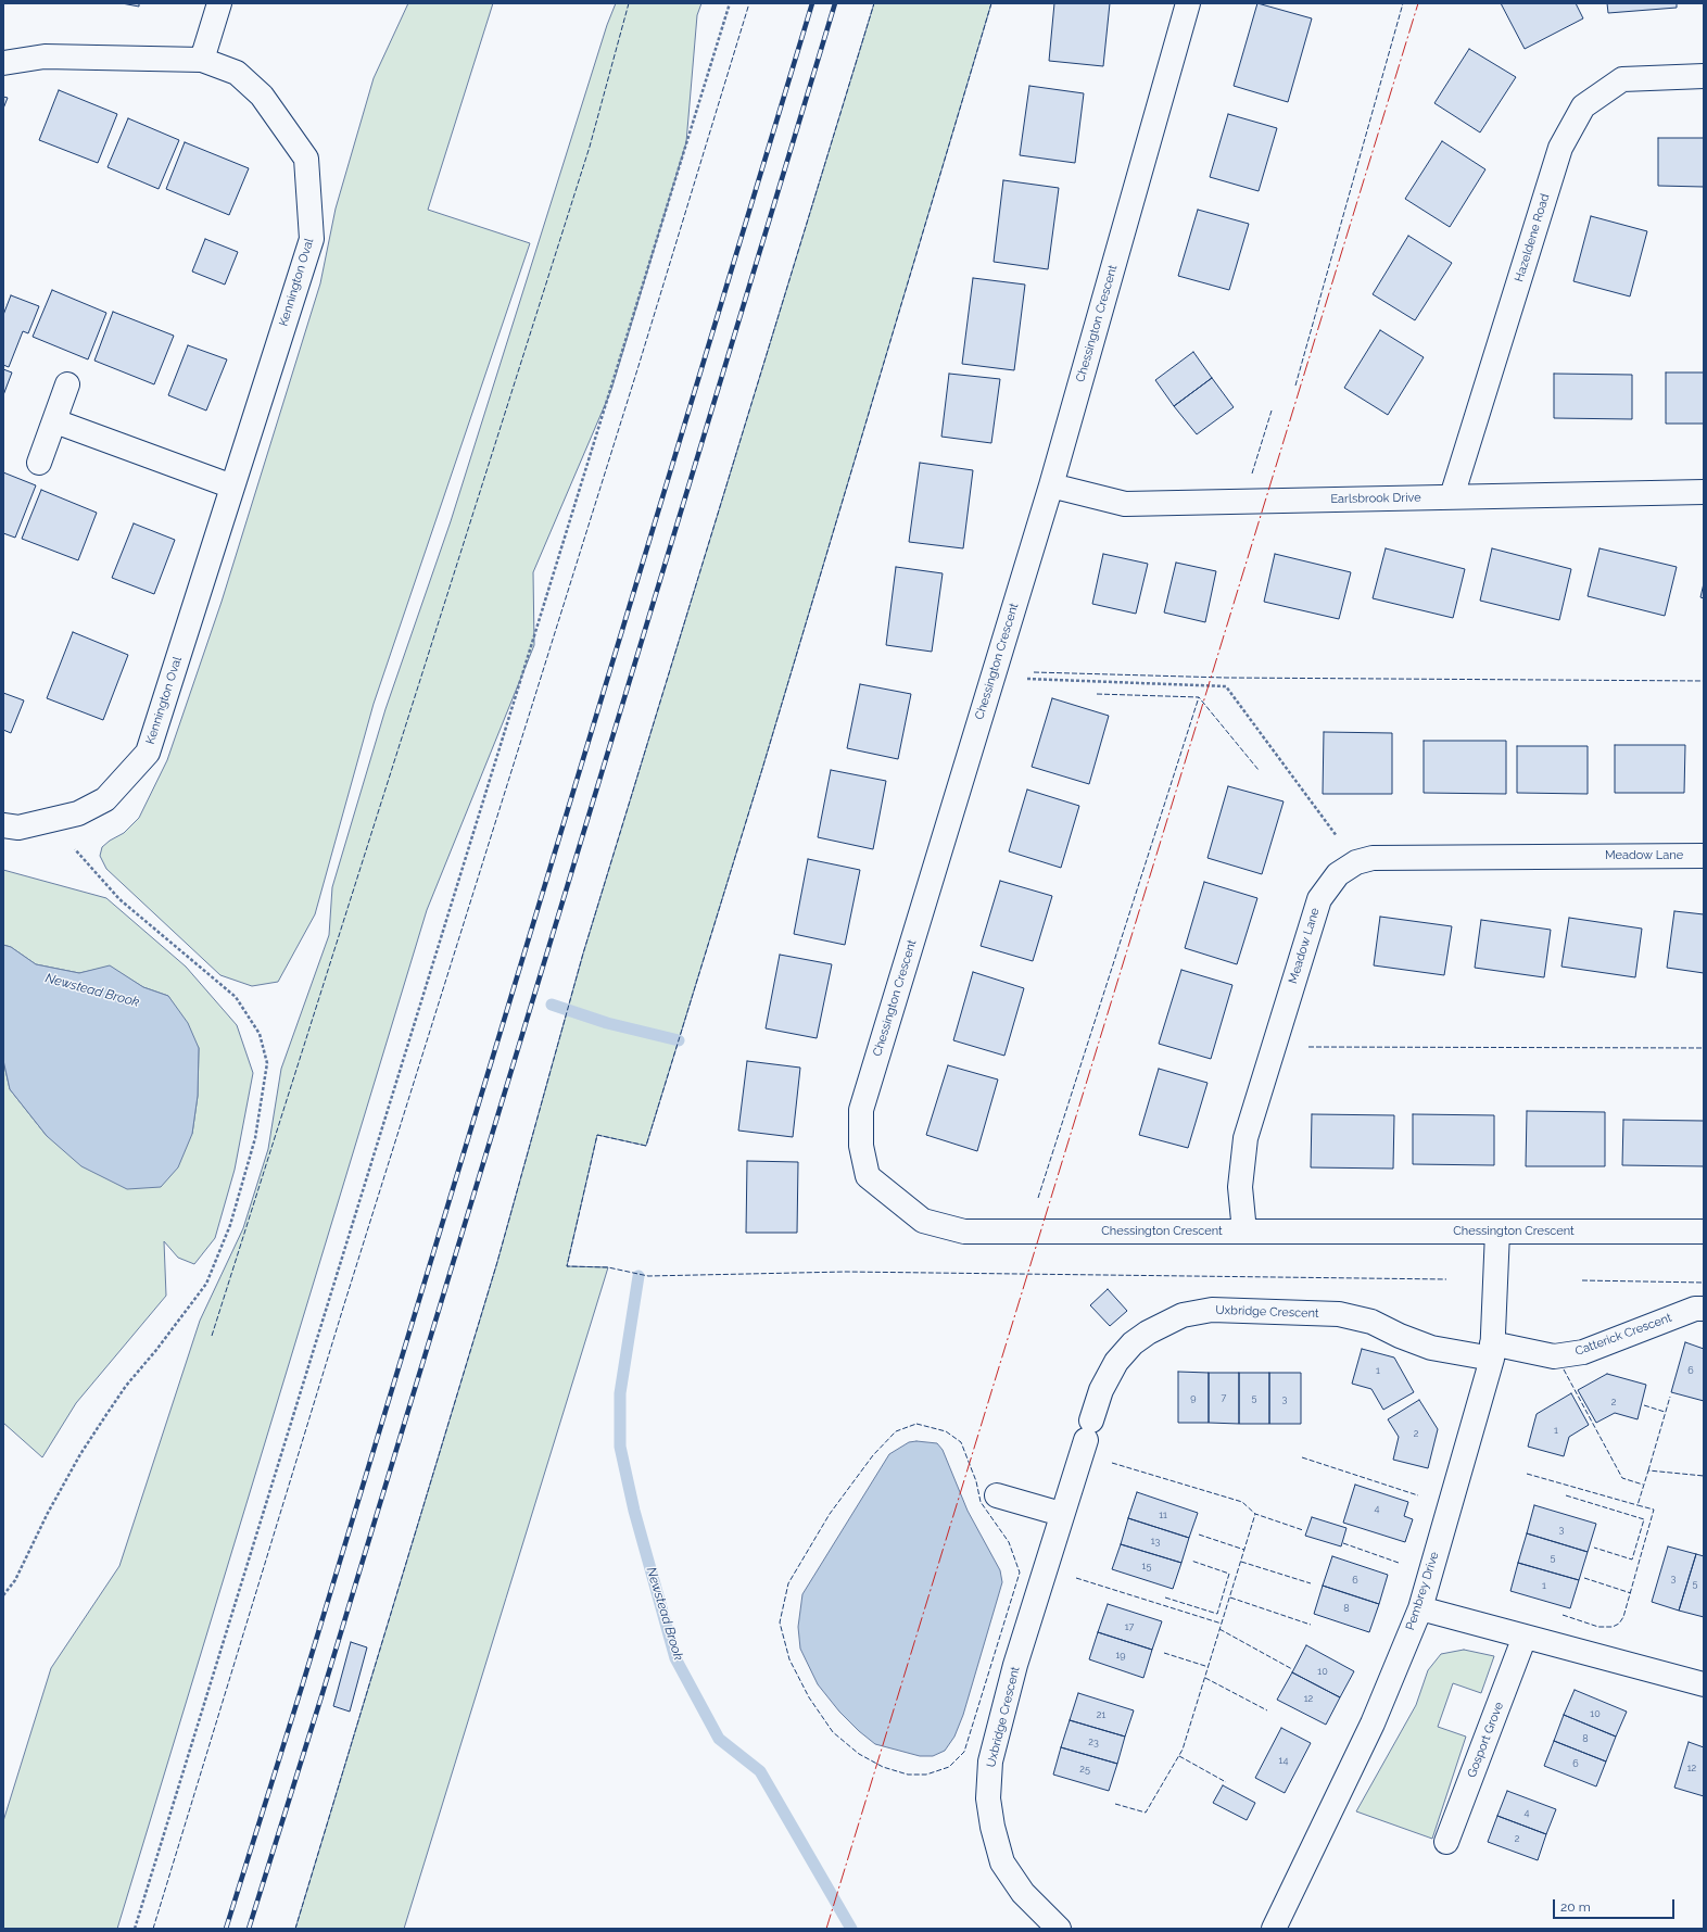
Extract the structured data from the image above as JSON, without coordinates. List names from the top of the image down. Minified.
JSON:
{"streets":{"street":["Hazeldene Road","Kennington Oval","Chessington Crescent","Earlsbrook Drive","Meadow Lane","Uxbridge Crescent","Catterick Crescent","Pembrey Drive","Gosport Grove"]},"crossings":[["Hazeldene Road","Earlsbrook Drive"],["Chessington Crescent","Earlsbrook Drive"],["Chessington Crescent","Meadow Lane"],["Chessington Crescent","Pembrey Drive"],["Uxbridge Crescent","Catterick Crescent"],["Uxbridge Crescent","Pembrey Drive"],["Catterick Crescent","Pembrey Drive"]],"water":["Newstead Brook"],"house_numbers":["1","6","9","7","5","3","2","1","2","4","11","3","13","5","15","3","6","5","1","8","17","19","10","12","10","21","8","23","14","6","12","25","4","2"],"scale_bar":"20 m"}
